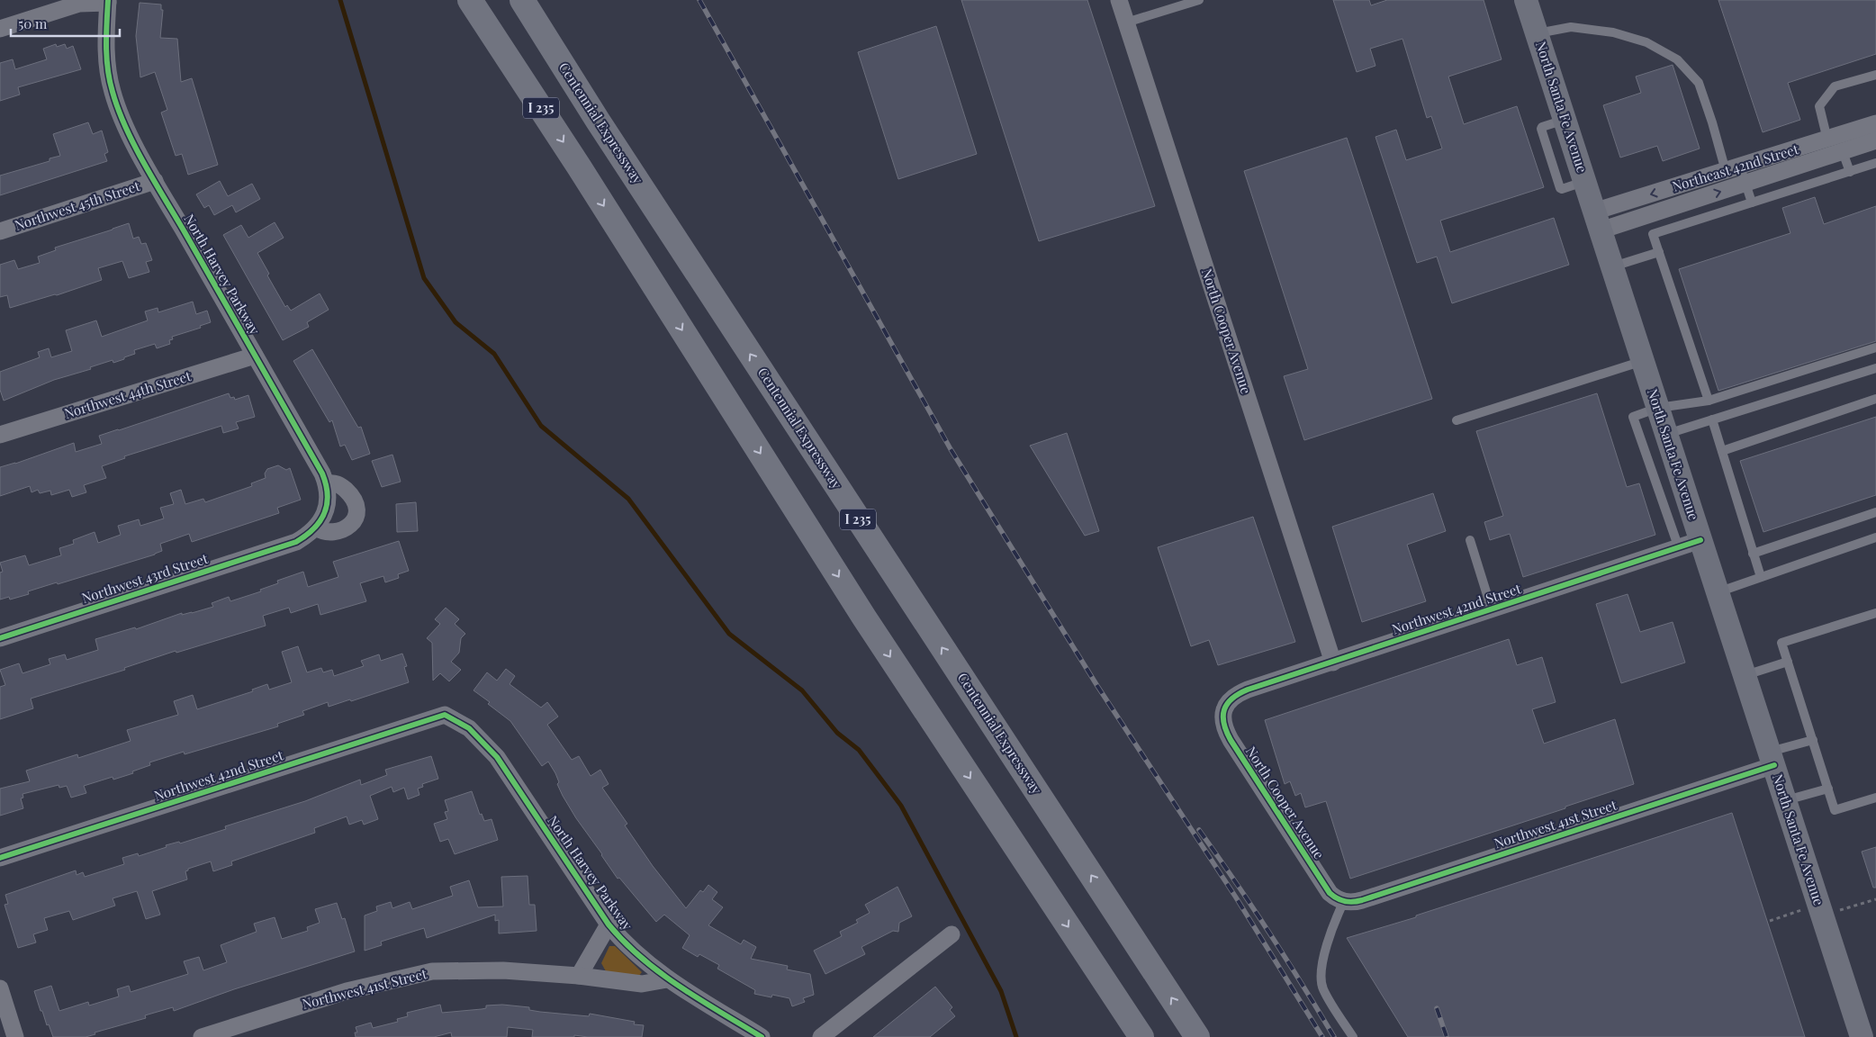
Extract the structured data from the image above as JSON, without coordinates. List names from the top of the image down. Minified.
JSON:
{"streets":{"highway":["I 235","Centennial Expressway"],"main road":["North Santa Fe Avenue"],"street":["Northeast 42nd Street","Northwest 45th Street","North Harvey Parkway","North Cooper Avenue","Northwest 44th Street","Northwest 43rd Street","Northwest 42nd Street","Northwest 41st Street"]},"crossings":[["North Santa Fe Avenue","Northeast 42nd Street"],["North Santa Fe Avenue","Northwest 42nd Street"],["North Santa Fe Avenue","Northwest 41st Street"],["Northwest 45th Street","North Harvey Parkway"],["North Harvey Parkway","Northwest 44th Street"],["North Harvey Parkway","Northwest 42nd Street"],["North Harvey Parkway","Northwest 41st Street"],["North Cooper Avenue","Northwest 42nd Street"],["North Cooper Avenue","Northwest 41st Street"]],"scale_bar":"50 m"}
